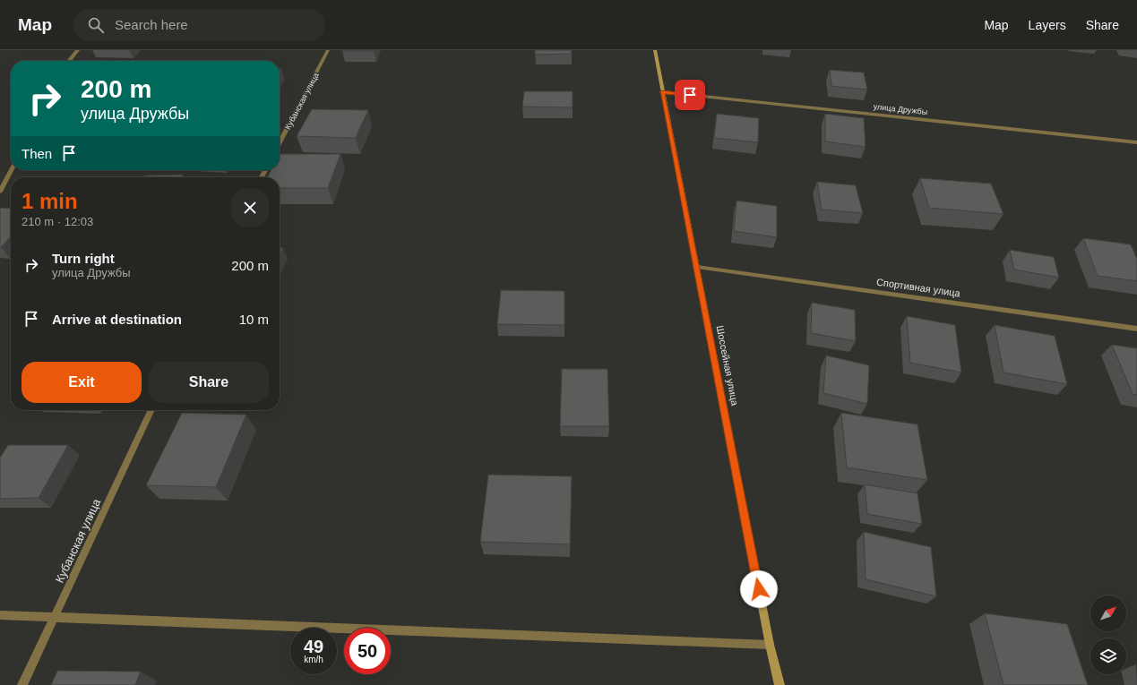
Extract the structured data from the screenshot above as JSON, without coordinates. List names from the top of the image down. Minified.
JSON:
{"streets":{"main road":["Шоссейная улица"],"street":["Кубанская улица","улица Дружбы","Спортивная улица"]},"crossings":[["улица Дружбы","Шоссейная улица"],["Спортивная улица","Шоссейная улица"]],"north":"top right","page":{"header":"Map","search":"Search here","nav":["Map","Layers","Share"],"turn":["200 m","улица Дружбы"],"then":"Then","heading":["1 min","210 m · 12:03"],"list":[{"name":"Turn right","note":"улица Дружбы","value":"200 m"},{"name":"Arrive at destination","value":"10 m"}],"buttons":["Exit","Share"],"speed":"49 km/h","limit":"50"}}
